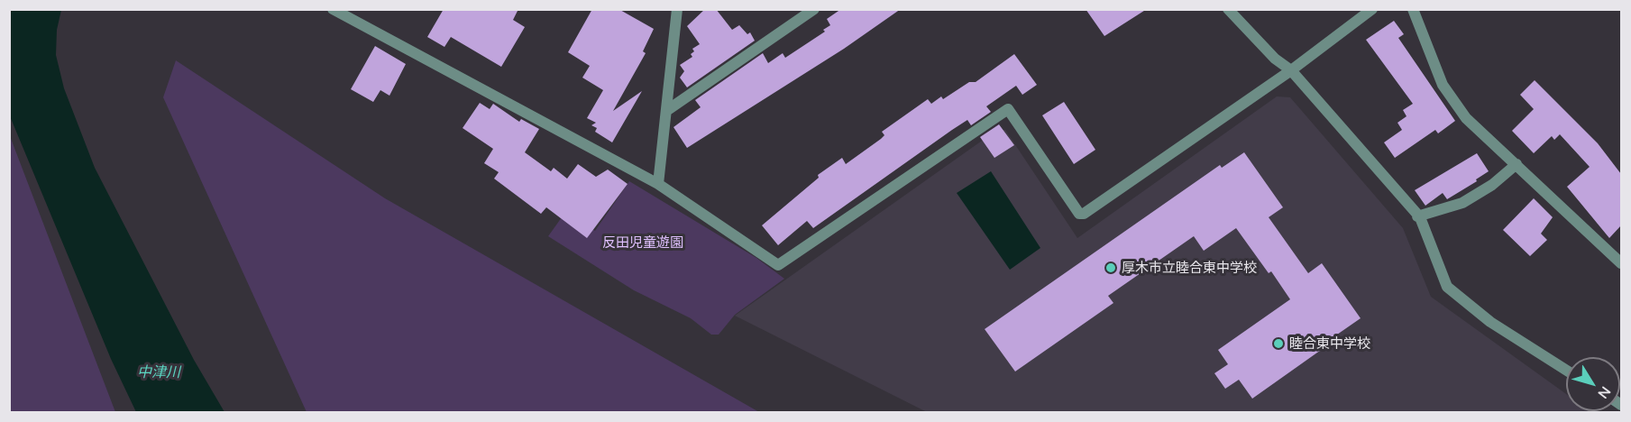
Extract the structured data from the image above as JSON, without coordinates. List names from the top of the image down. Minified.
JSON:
{"water":["中津川"],"parks":["反田児童遊園"],"places":["厚木市立睦合東中学校","睦合東中学校"],"north":"bottom right"}
